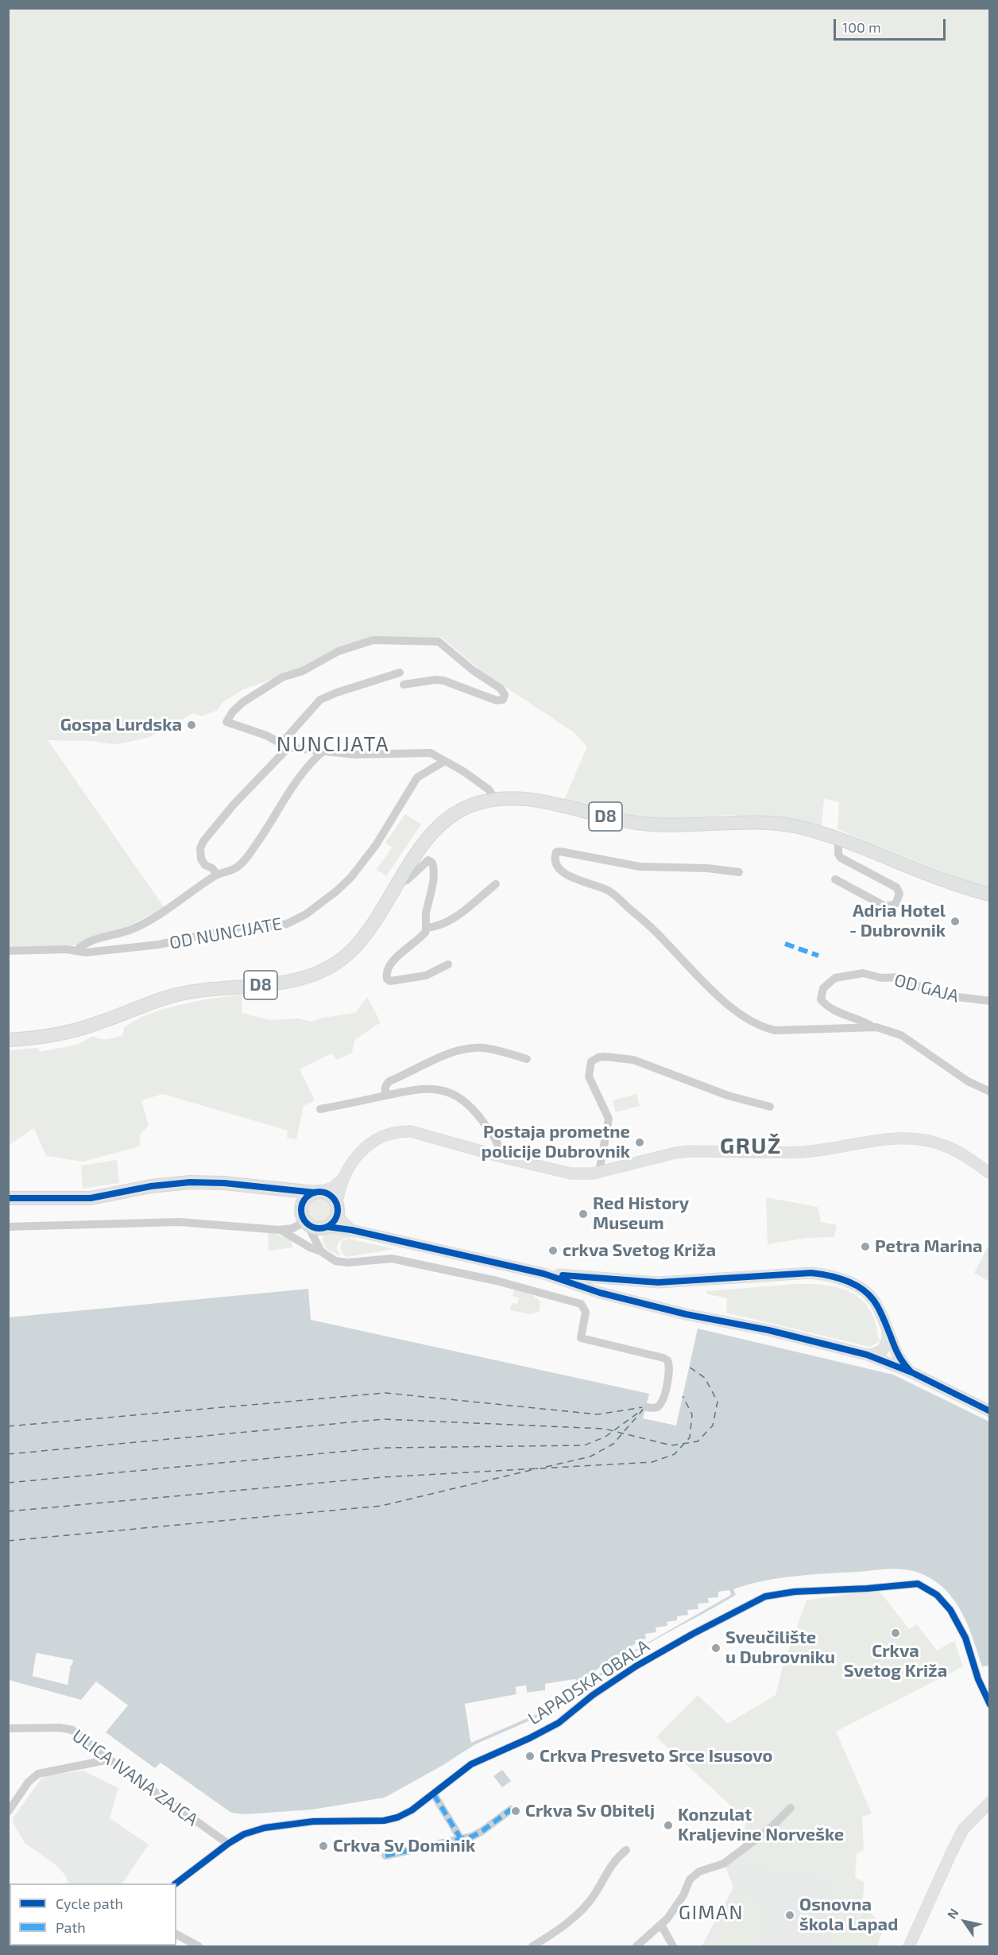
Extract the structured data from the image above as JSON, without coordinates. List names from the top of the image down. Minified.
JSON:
{"streets":{"main road":["D8"],"street":["OD NUNCIJATE","OD GAJA","LAPADSKA OBALA","ULICA IVANA ZAJCA"]},"crossings":[["LAPADSKA OBALA","ULICA IVANA ZAJCA"]],"districts":["NUNCIJATA","GRUŽ","GIMAN"],"places":["Gospa Lurdska","Adria Hotel - Dubrovnik","Postaja prometne policije Dubrovnik","Red History Museum","Petra Marina","crkva Svetog Križa","Crkva Svetog Križa","Sveučilište u Dubrovniku","Crkva Presveto Srce Isusovo","Crkva Sv Obitelj","Konzulat Kraljevine Norveške","Crkva Sv Dominik","Osnovna škola Lapad"],"legend":["Cycle path","Path"],"scale_bar":"100 m","north":"top left"}
